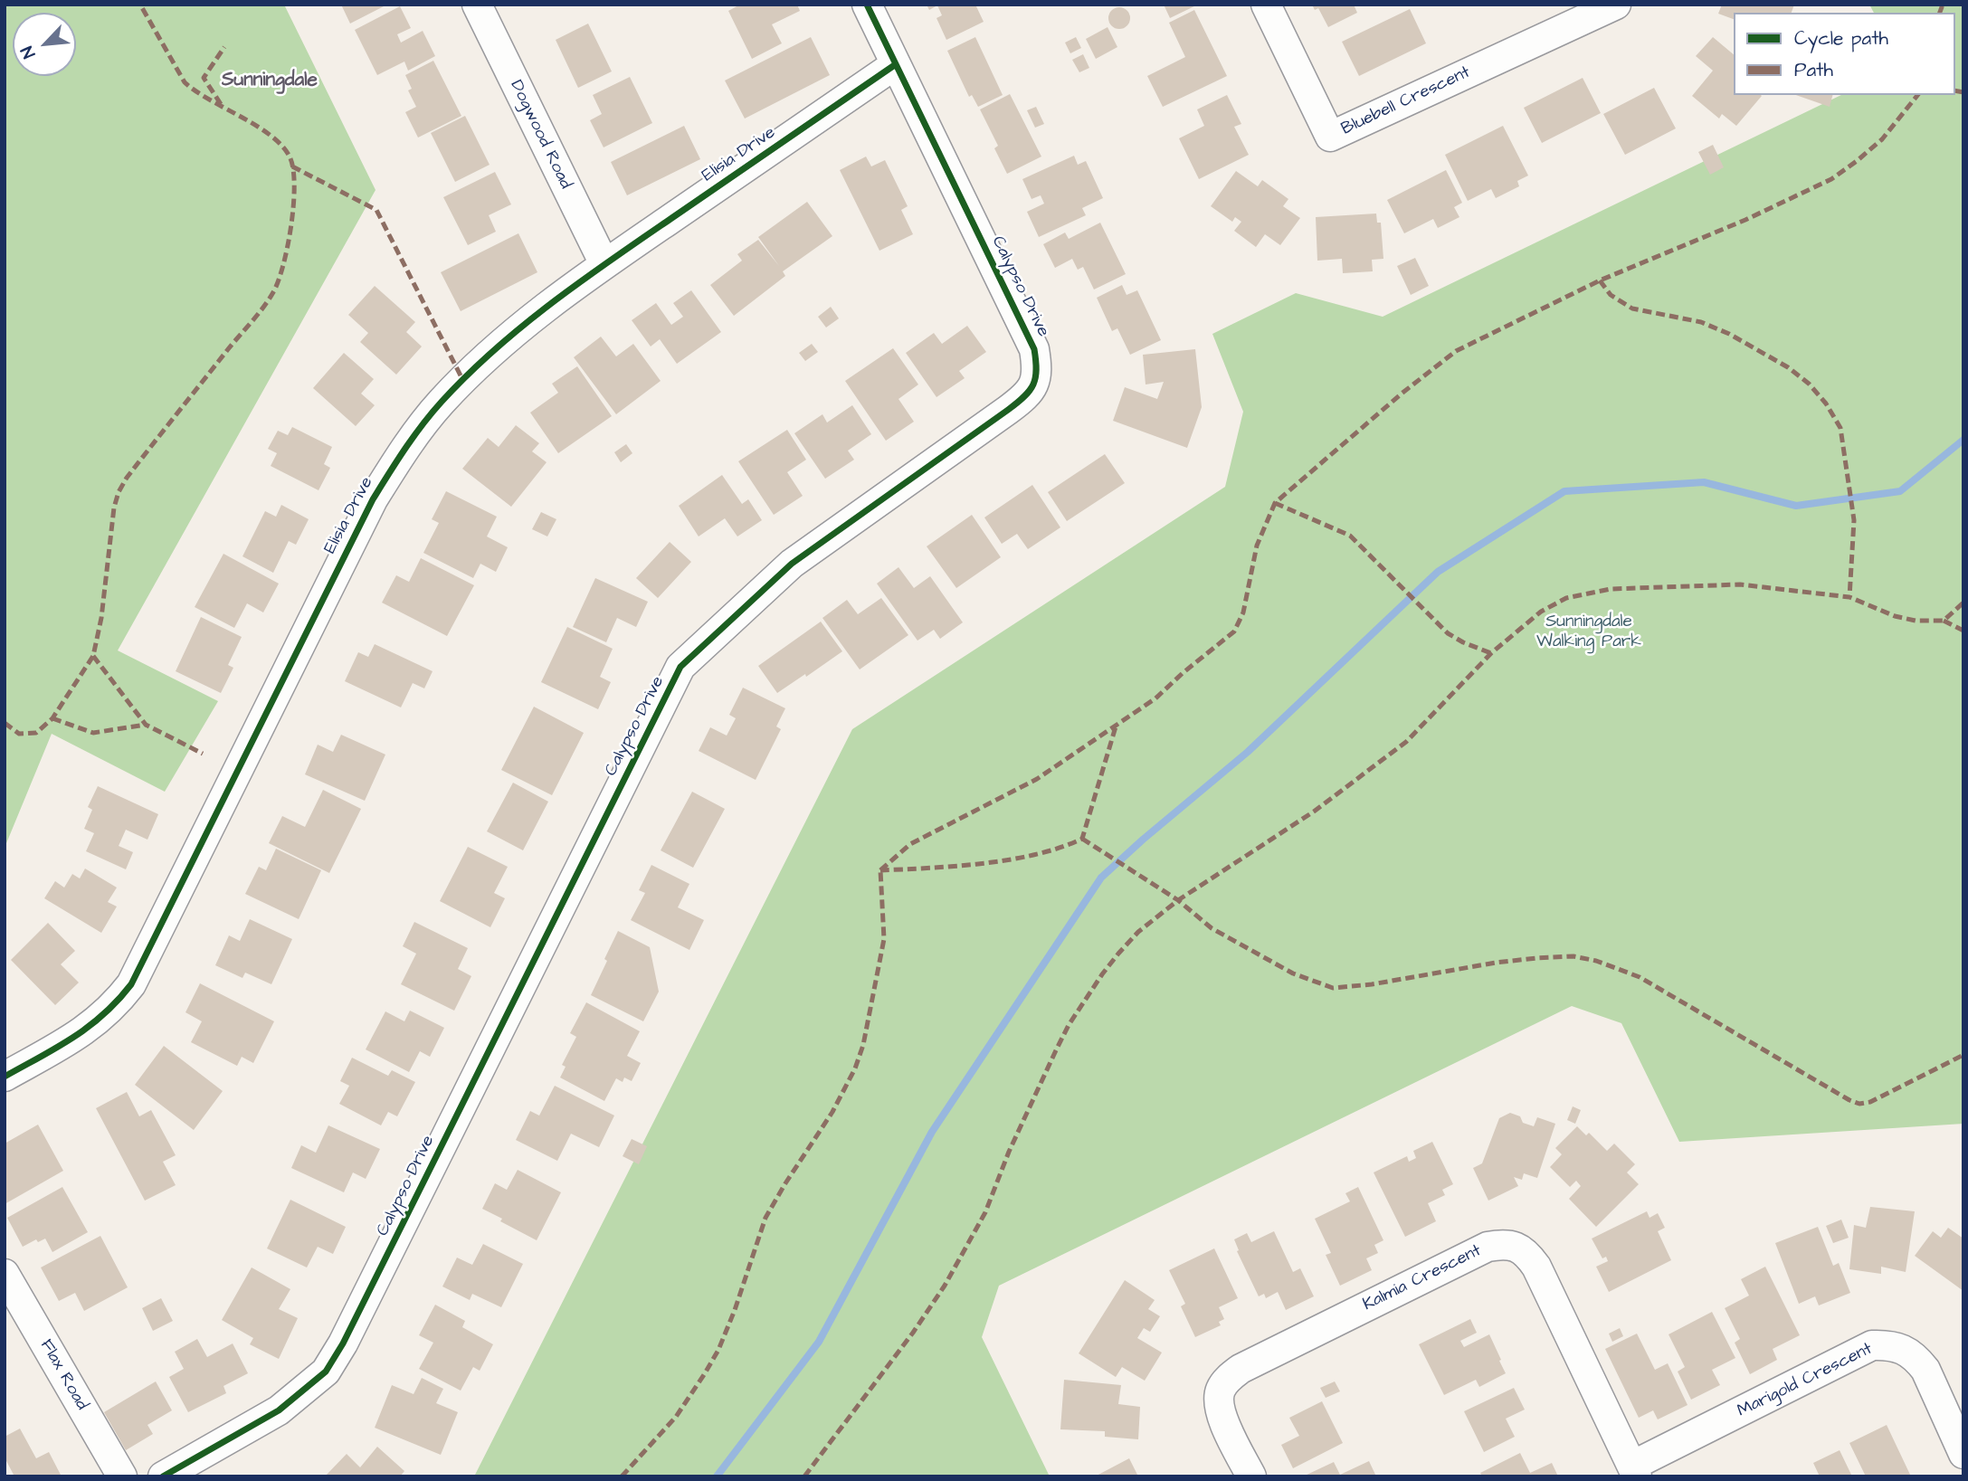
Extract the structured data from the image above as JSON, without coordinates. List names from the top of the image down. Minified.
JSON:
{"streets":{"street":["Bluebell Crescent","Dogwood Road","Elisia Drive","Calypso Drive","Kalmia Crescent","Flax Road","Marigold Crescent"]},"crossings":[["Dogwood Road","Elisia Drive"],["Elisia Drive","Calypso Drive"],["Kalmia Crescent","Marigold Crescent"]],"districts":["Sunningdale"],"parks":["Sunningdale Walking Park"],"legend":["Cycle path","Path"],"north":"bottom left"}
